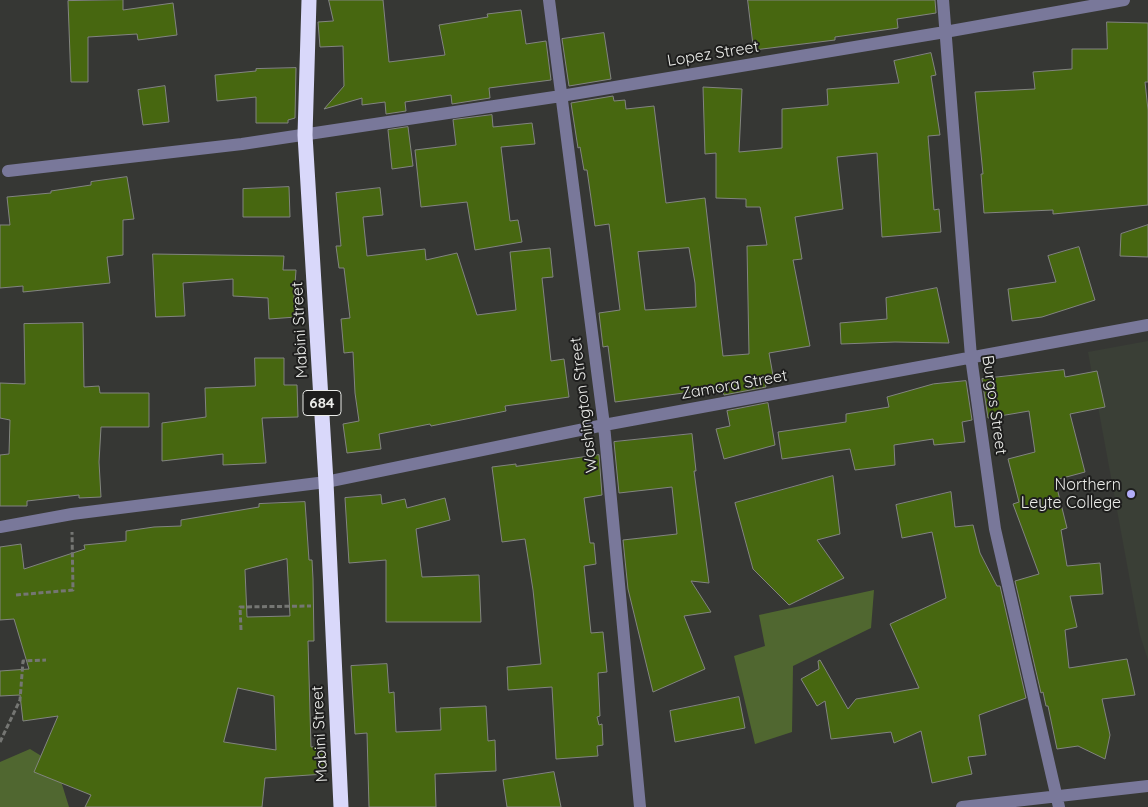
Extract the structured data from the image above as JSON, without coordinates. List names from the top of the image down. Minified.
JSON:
{"streets":{"highway":["Mabini Street","684"],"street":["Lopez Street","Zamora Street","Washington Street","Burgos Street"]},"crossings":[["Lopez Street","Mabini Street"],["Lopez Street","Washington Street"],["Lopez Street","Burgos Street"],["Mabini Street","Zamora Street"],["Zamora Street","Washington Street"],["Zamora Street","Burgos Street"]],"places":["Northern Leyte College"]}
